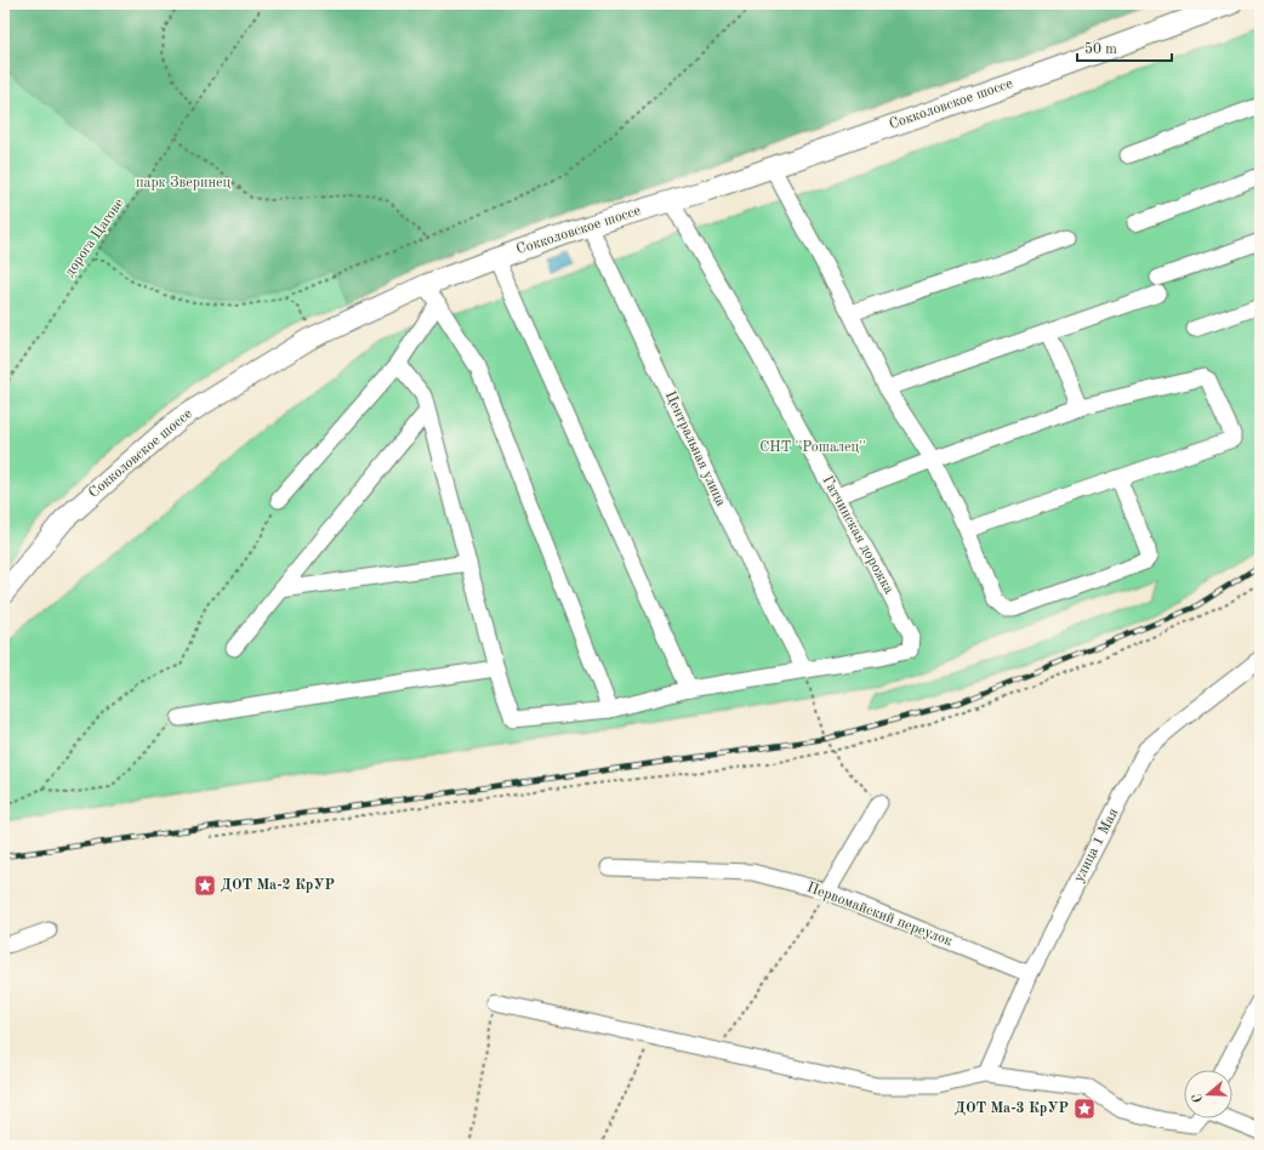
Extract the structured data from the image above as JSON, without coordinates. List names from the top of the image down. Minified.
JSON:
{"streets":{"main road":["Сокколовское шоссе"],"street":["Центральная улица","Гатчинская дорожка","улица 1 Мая","Первомайский переулок"],"path":["дорога Цагове"]},"crossings":[["Сокколовское шоссе","Центральная улица"],["Сокколовское шоссе","Гатчинская дорожка"],["Центральная улица","Гатчинская дорожка"],["улица 1 Мая","Первомайский переулок"]],"parks":["парк Зверинец","СНТ ''Рошалец''"],"places":{"place":["ДОТ Ма-2 КрУР","ДОТ Ма-3 КрУР"]},"scale_bar":"50 m","north":"left"}
